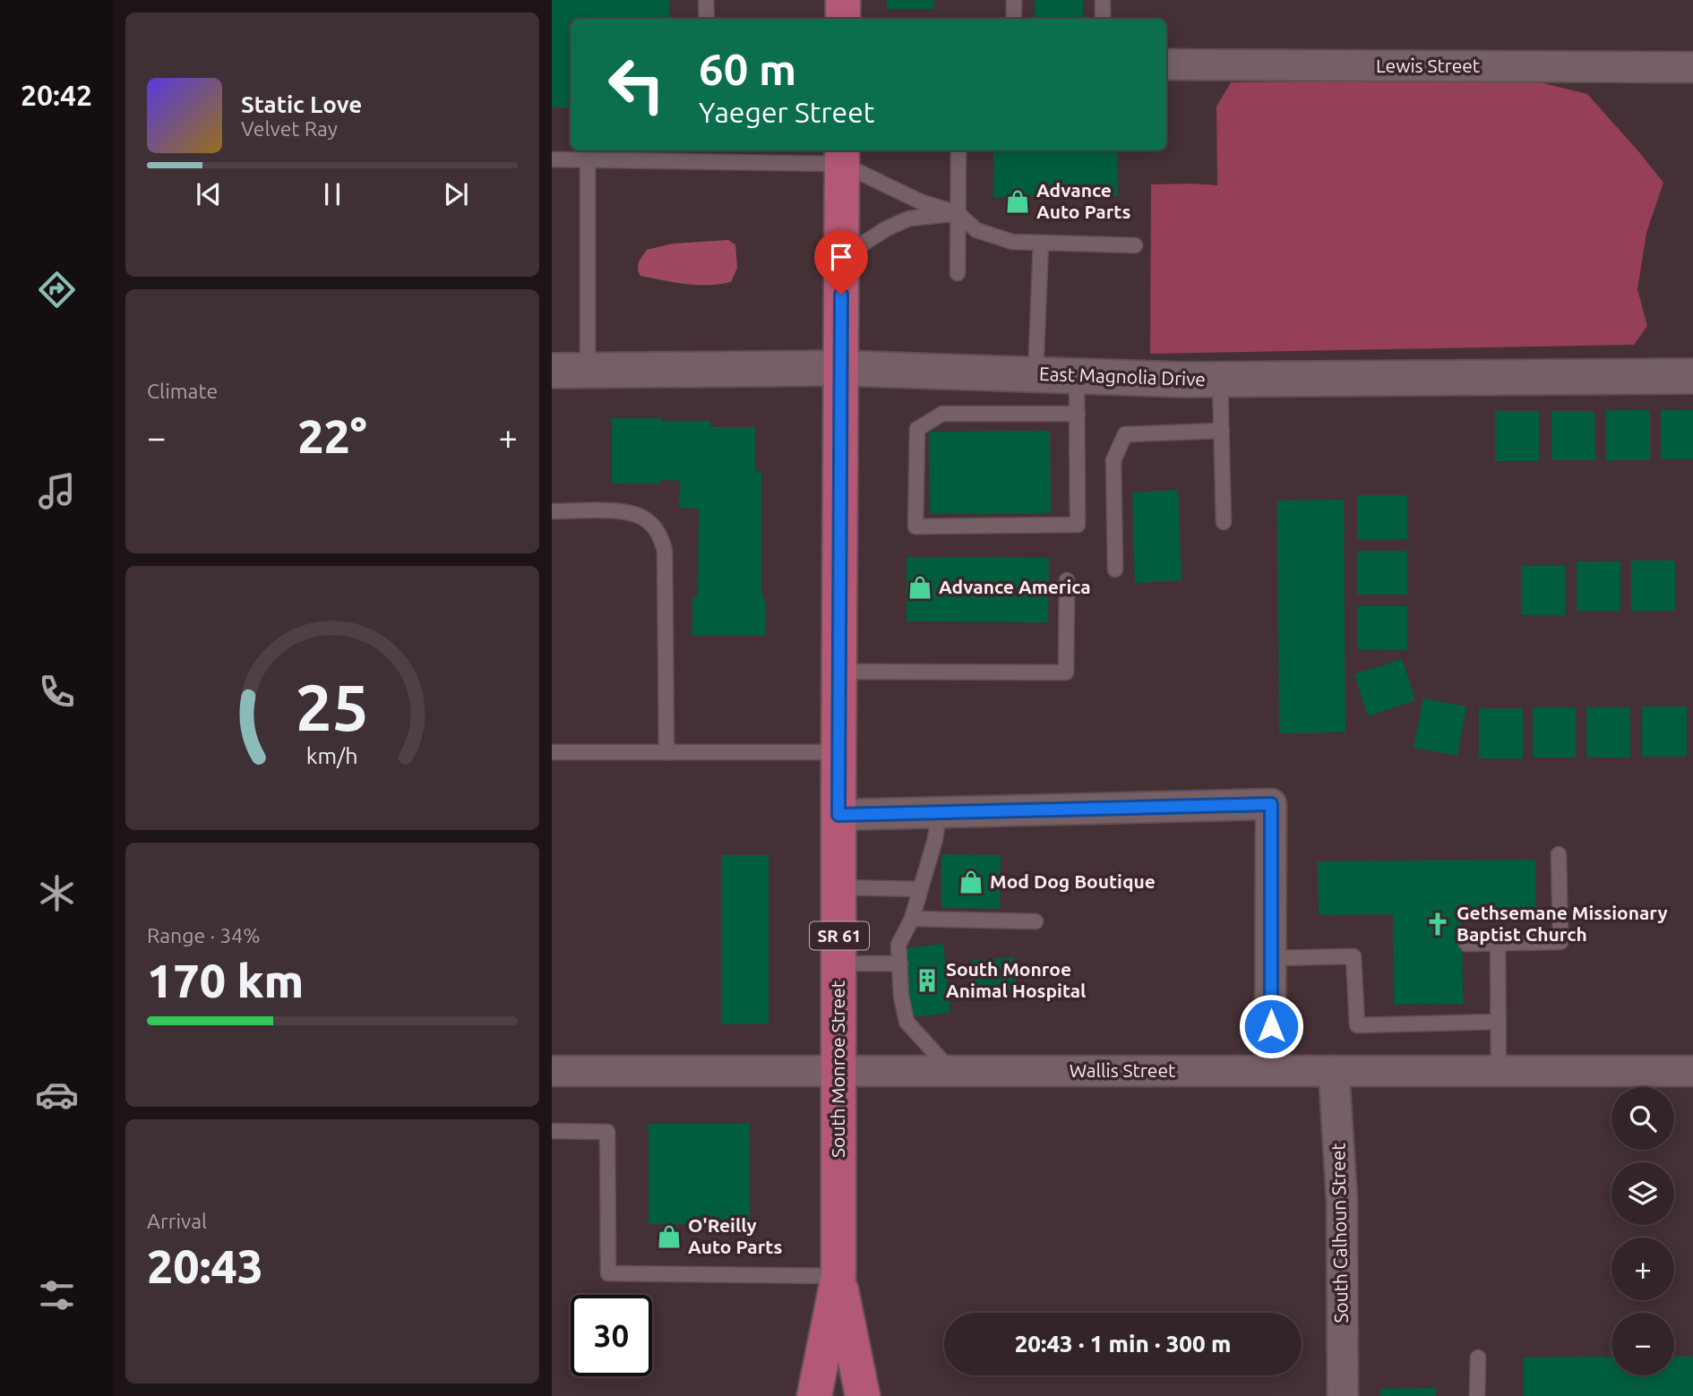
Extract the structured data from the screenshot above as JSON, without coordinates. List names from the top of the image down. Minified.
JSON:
{"streets":{"main road":["East Magnolia Drive","SR 61","South Monroe Street"],"street":["Lewis Street","Wallis Street","South Calhoun Street"]},"crossings":[["East Magnolia Drive","South Monroe Street"],["South Monroe Street","Wallis Street"],["Wallis Street","South Calhoun Street"]],"places":{"shop":["Advance Auto Parts","Advance America","Mod Dog Boutique","O'Reilly Auto Parts"],"church":["Gethsemane Missionary Baptist Church"],"building":["South Monroe Animal Hospital"]},"page":{"tabs":"20:42","turn":["60 m","Yaeger Street"],"song":["Static Love","Velvet Ray"],"tile":["Climate",["Range · 34%","170 km"],["Arrival","20:43"]],"heat":["−","22°","+"],"map_buttons":["+","−"],"limit":"30","trip":"20:43 · 1 min · 300 m","gauge":["25","km/h"]}}
